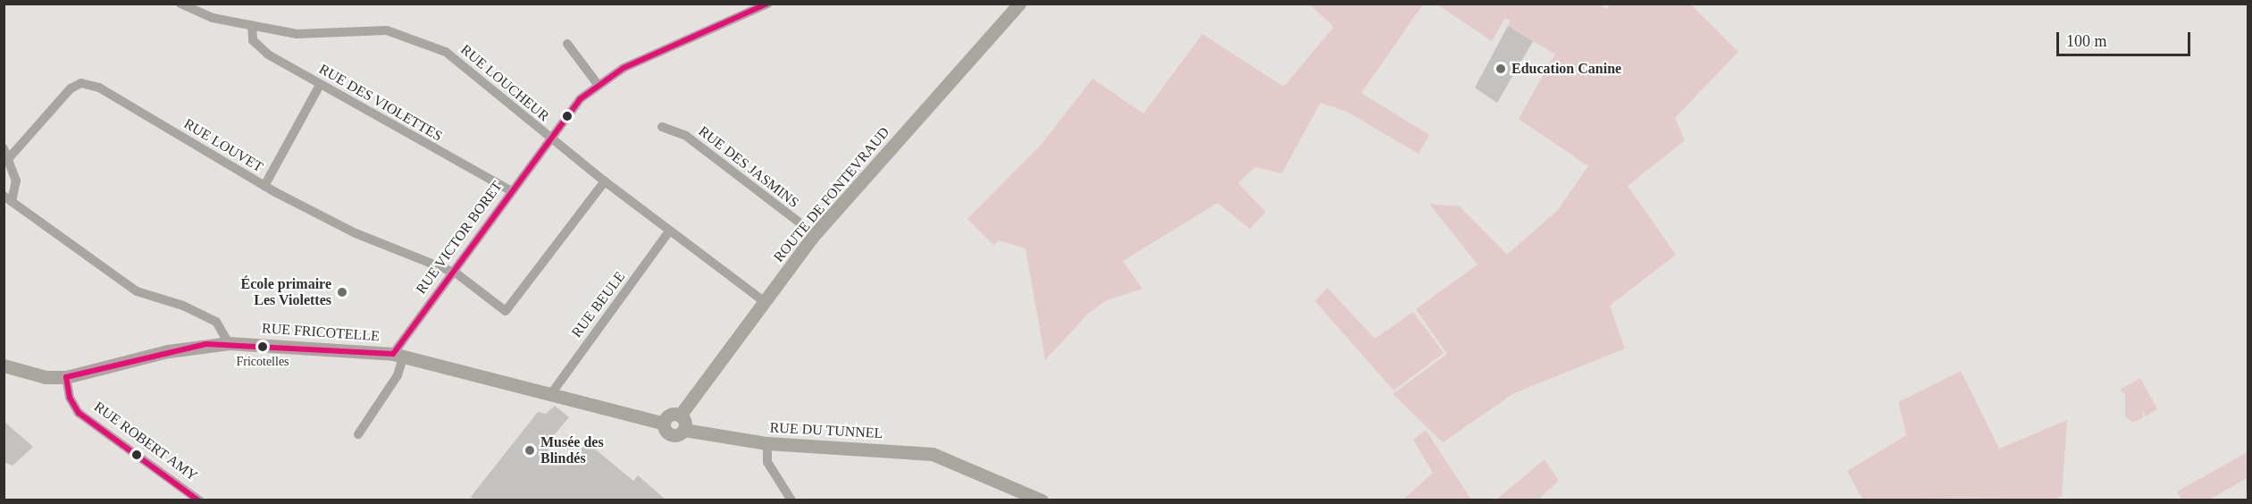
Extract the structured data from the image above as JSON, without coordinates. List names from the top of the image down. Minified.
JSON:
{"streets":{"street":["RUE LOUCHEUR","RUE DES VIOLETTES","RUE LOUVET","RUE DES JASMINS","ROUTE DE FONTEVRAUD","RUE VICTOR BORET","RUE BEULE","RUE FRICOTELLE","RUE DU TUNNEL","RUE ROBERT AMY"]},"crossings":[["RUE LOUCHEUR","RUE DES VIOLETTES"],["RUE LOUCHEUR","RUE LOUVET"],["RUE LOUCHEUR","ROUTE DE FONTEVRAUD"],["RUE LOUCHEUR","RUE VICTOR BORET"],["RUE LOUCHEUR","RUE BEULE"],["RUE DES VIOLETTES","RUE VICTOR BORET"],["RUE LOUVET","RUE VICTOR BORET"],["RUE DES JASMINS","ROUTE DE FONTEVRAUD"],["RUE VICTOR BORET","RUE FRICOTELLE"],["RUE BEULE","RUE FRICOTELLE"],["RUE FRICOTELLE","RUE DU TUNNEL"],["RUE FRICOTELLE","RUE ROBERT AMY"]],"places":["Education Canine","École primaire Les Violettes","Fricotelles","Musée des Blindés"],"scale_bar":"100 m"}
